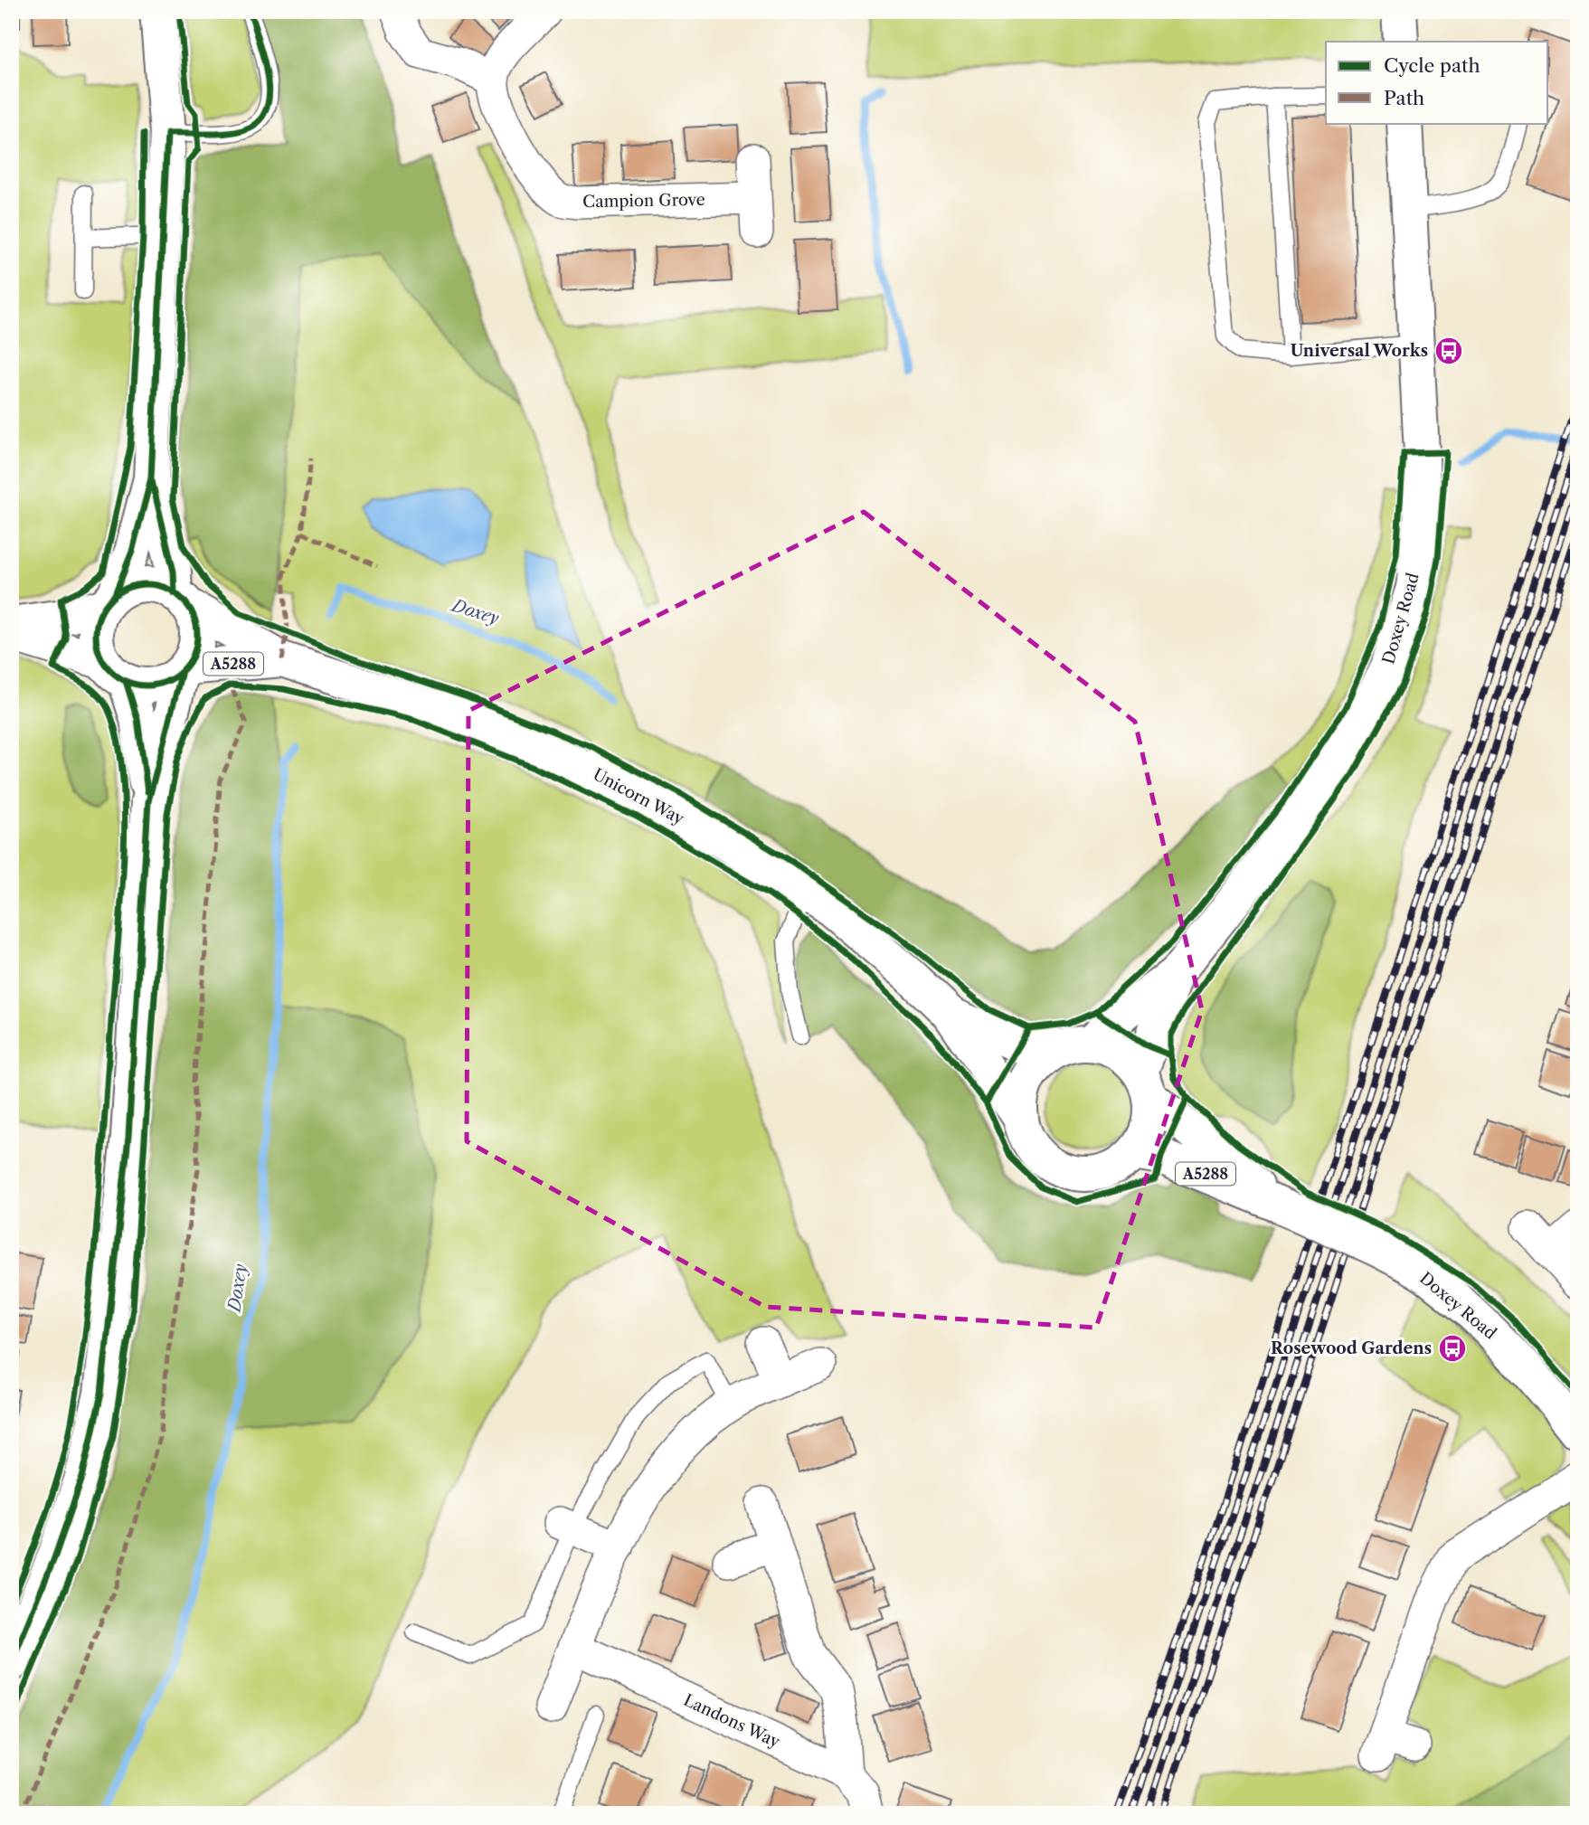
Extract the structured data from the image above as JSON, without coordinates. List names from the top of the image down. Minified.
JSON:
{"streets":{"main road":["Doxey Road","A5288","Unicorn Way"],"street":["Campion Grove","Landons Way"]},"crossings":[["Doxey Road","A5288"],["Doxey Road","Unicorn Way"],["A5288","Unicorn Way"]],"water":["Doxey"],"places":{"bus stop":["Universal Works","Rosewood Gardens"]},"legend":["Cycle path","Path"]}
